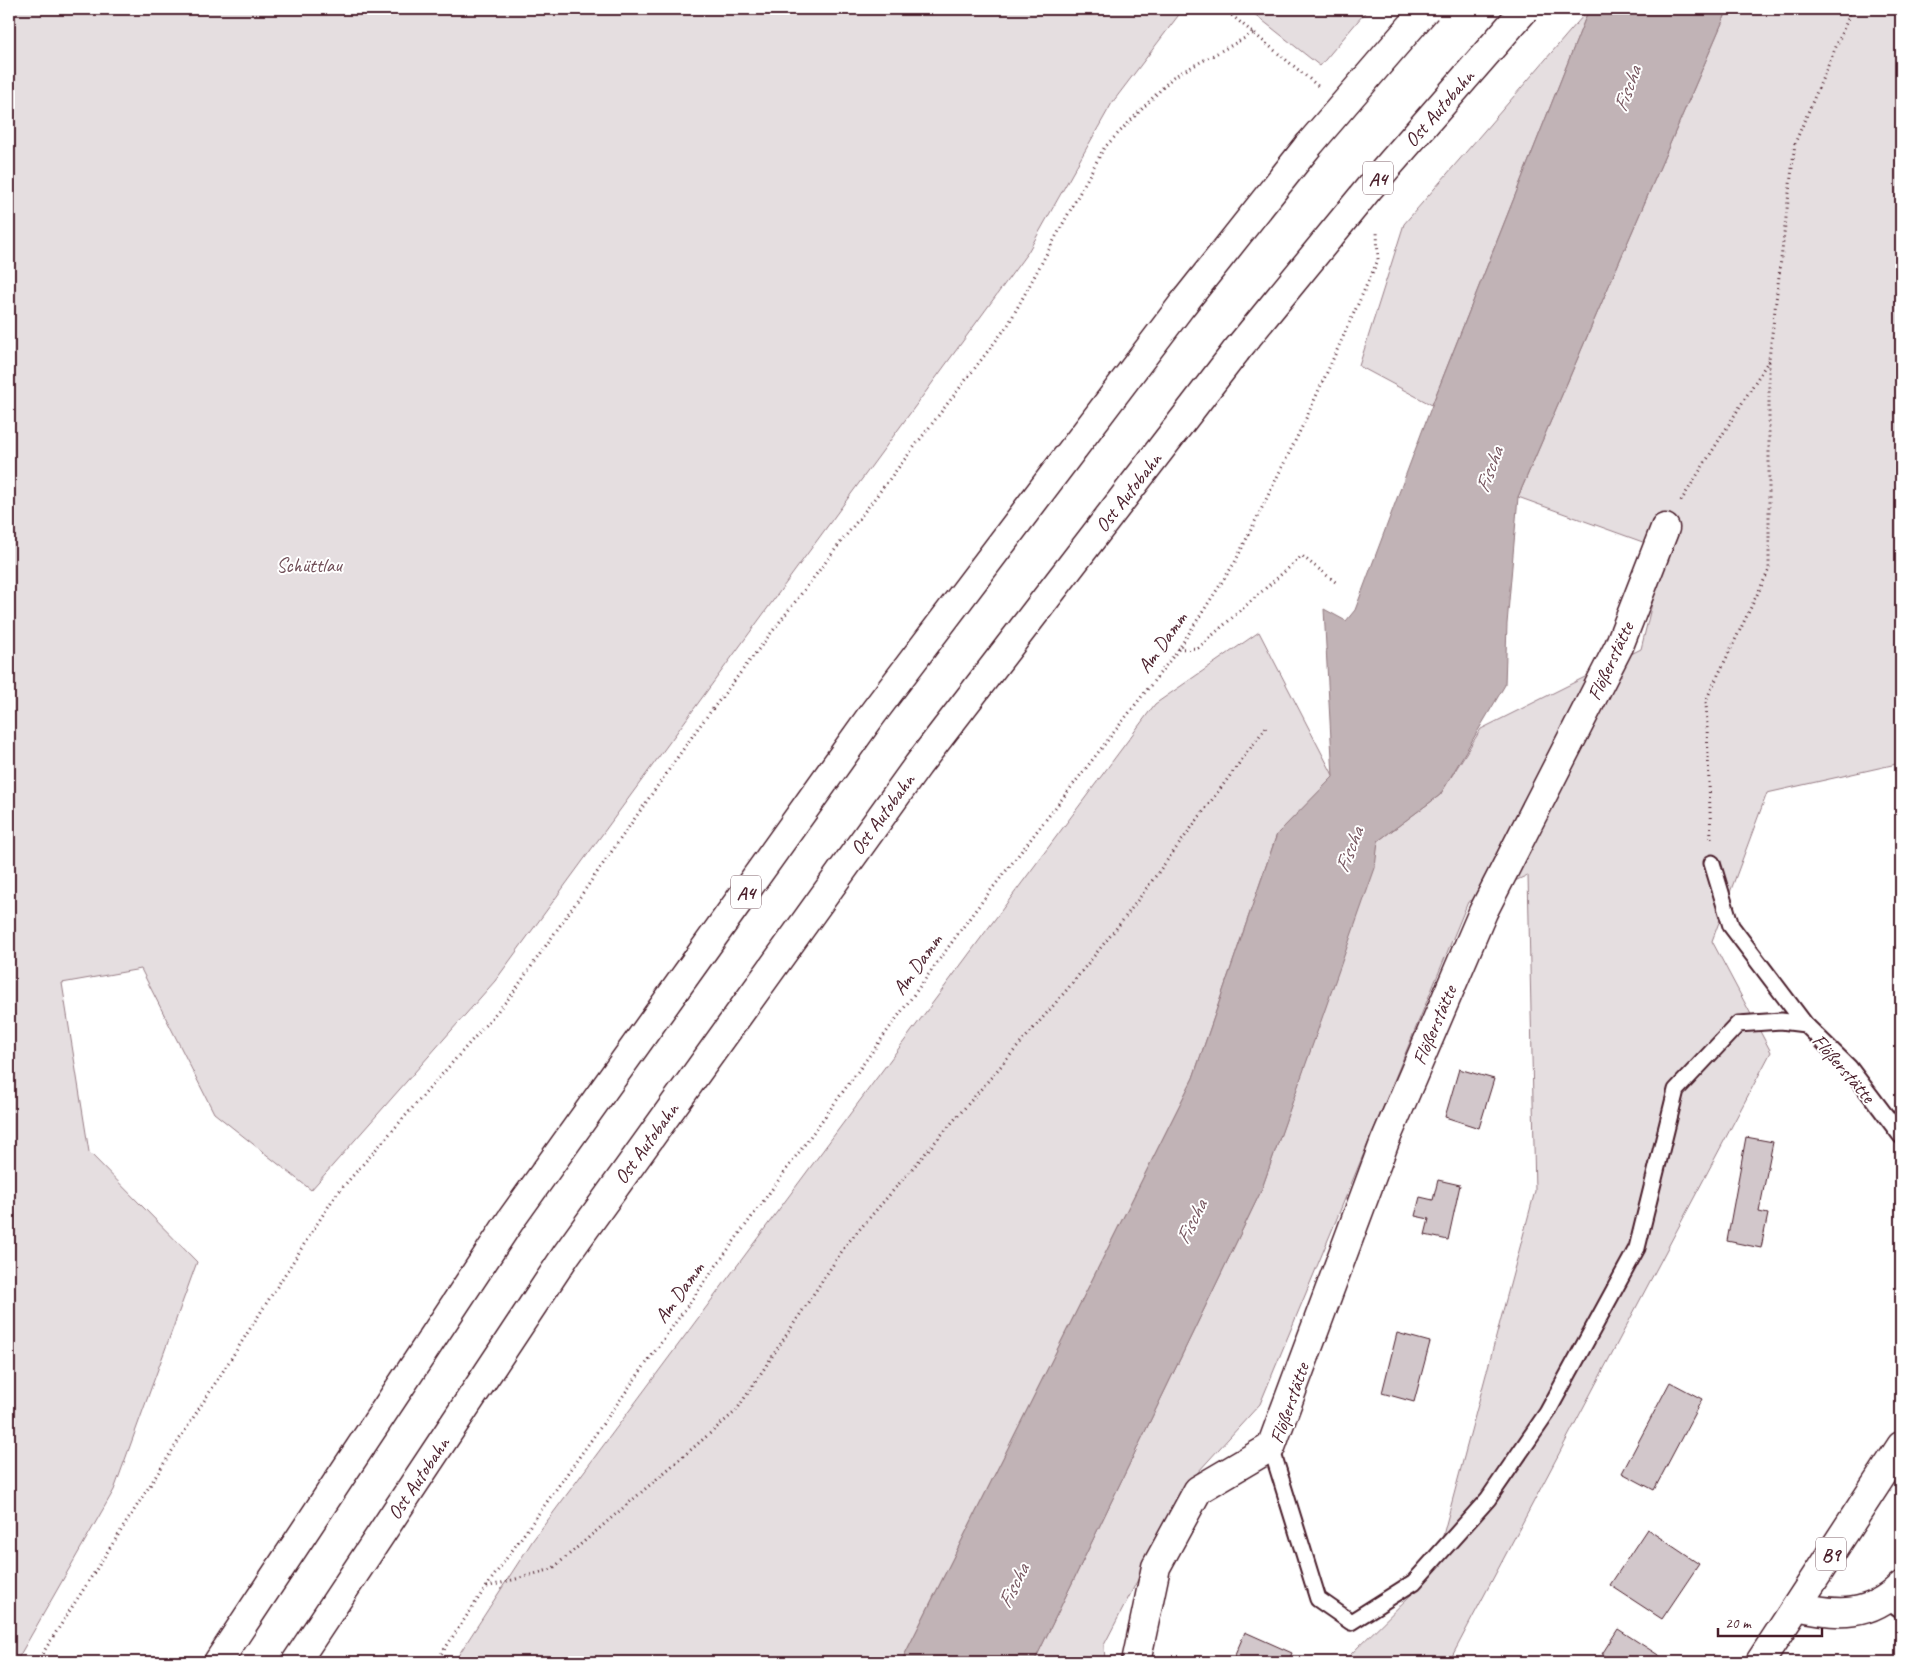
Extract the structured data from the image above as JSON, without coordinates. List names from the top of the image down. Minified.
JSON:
{"streets":{"main road":["Ost Autobahn","A4","Flößerstätte","B9"],"path":["Am Damm"]},"water":["Fischa"],"parks":["Schüttlau"],"scale_bar":"20 m"}
